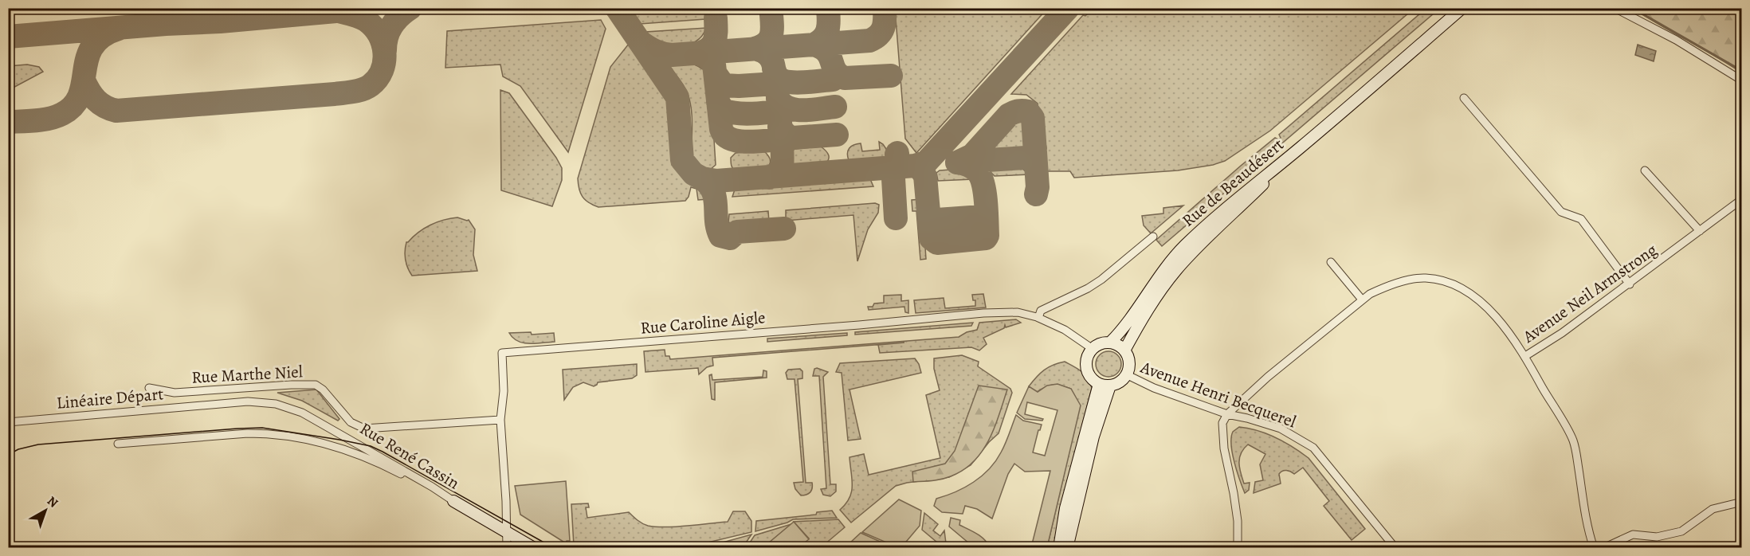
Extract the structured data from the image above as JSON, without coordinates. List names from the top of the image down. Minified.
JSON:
{"streets":{"main road":["Rue de Beaudésert","Rue René Cassin"],"street":["Avenue Neil Armstrong","Rue Caroline Aigle","Rue Marthe Niel","Avenue Henri Becquerel","Linéaire Départ"]},"crossings":[["Rue de Beaudésert","Rue Caroline Aigle"],["Rue de Beaudésert","Avenue Henri Becquerel"],["Avenue Neil Armstrong","Avenue Henri Becquerel"],["Rue Caroline Aigle","Rue Marthe Niel"],["Rue Caroline Aigle","Avenue Henri Becquerel"],["Rue Caroline Aigle","Rue René Cassin"],["Linéaire Départ","Rue René Cassin"]],"north":"top right"}
